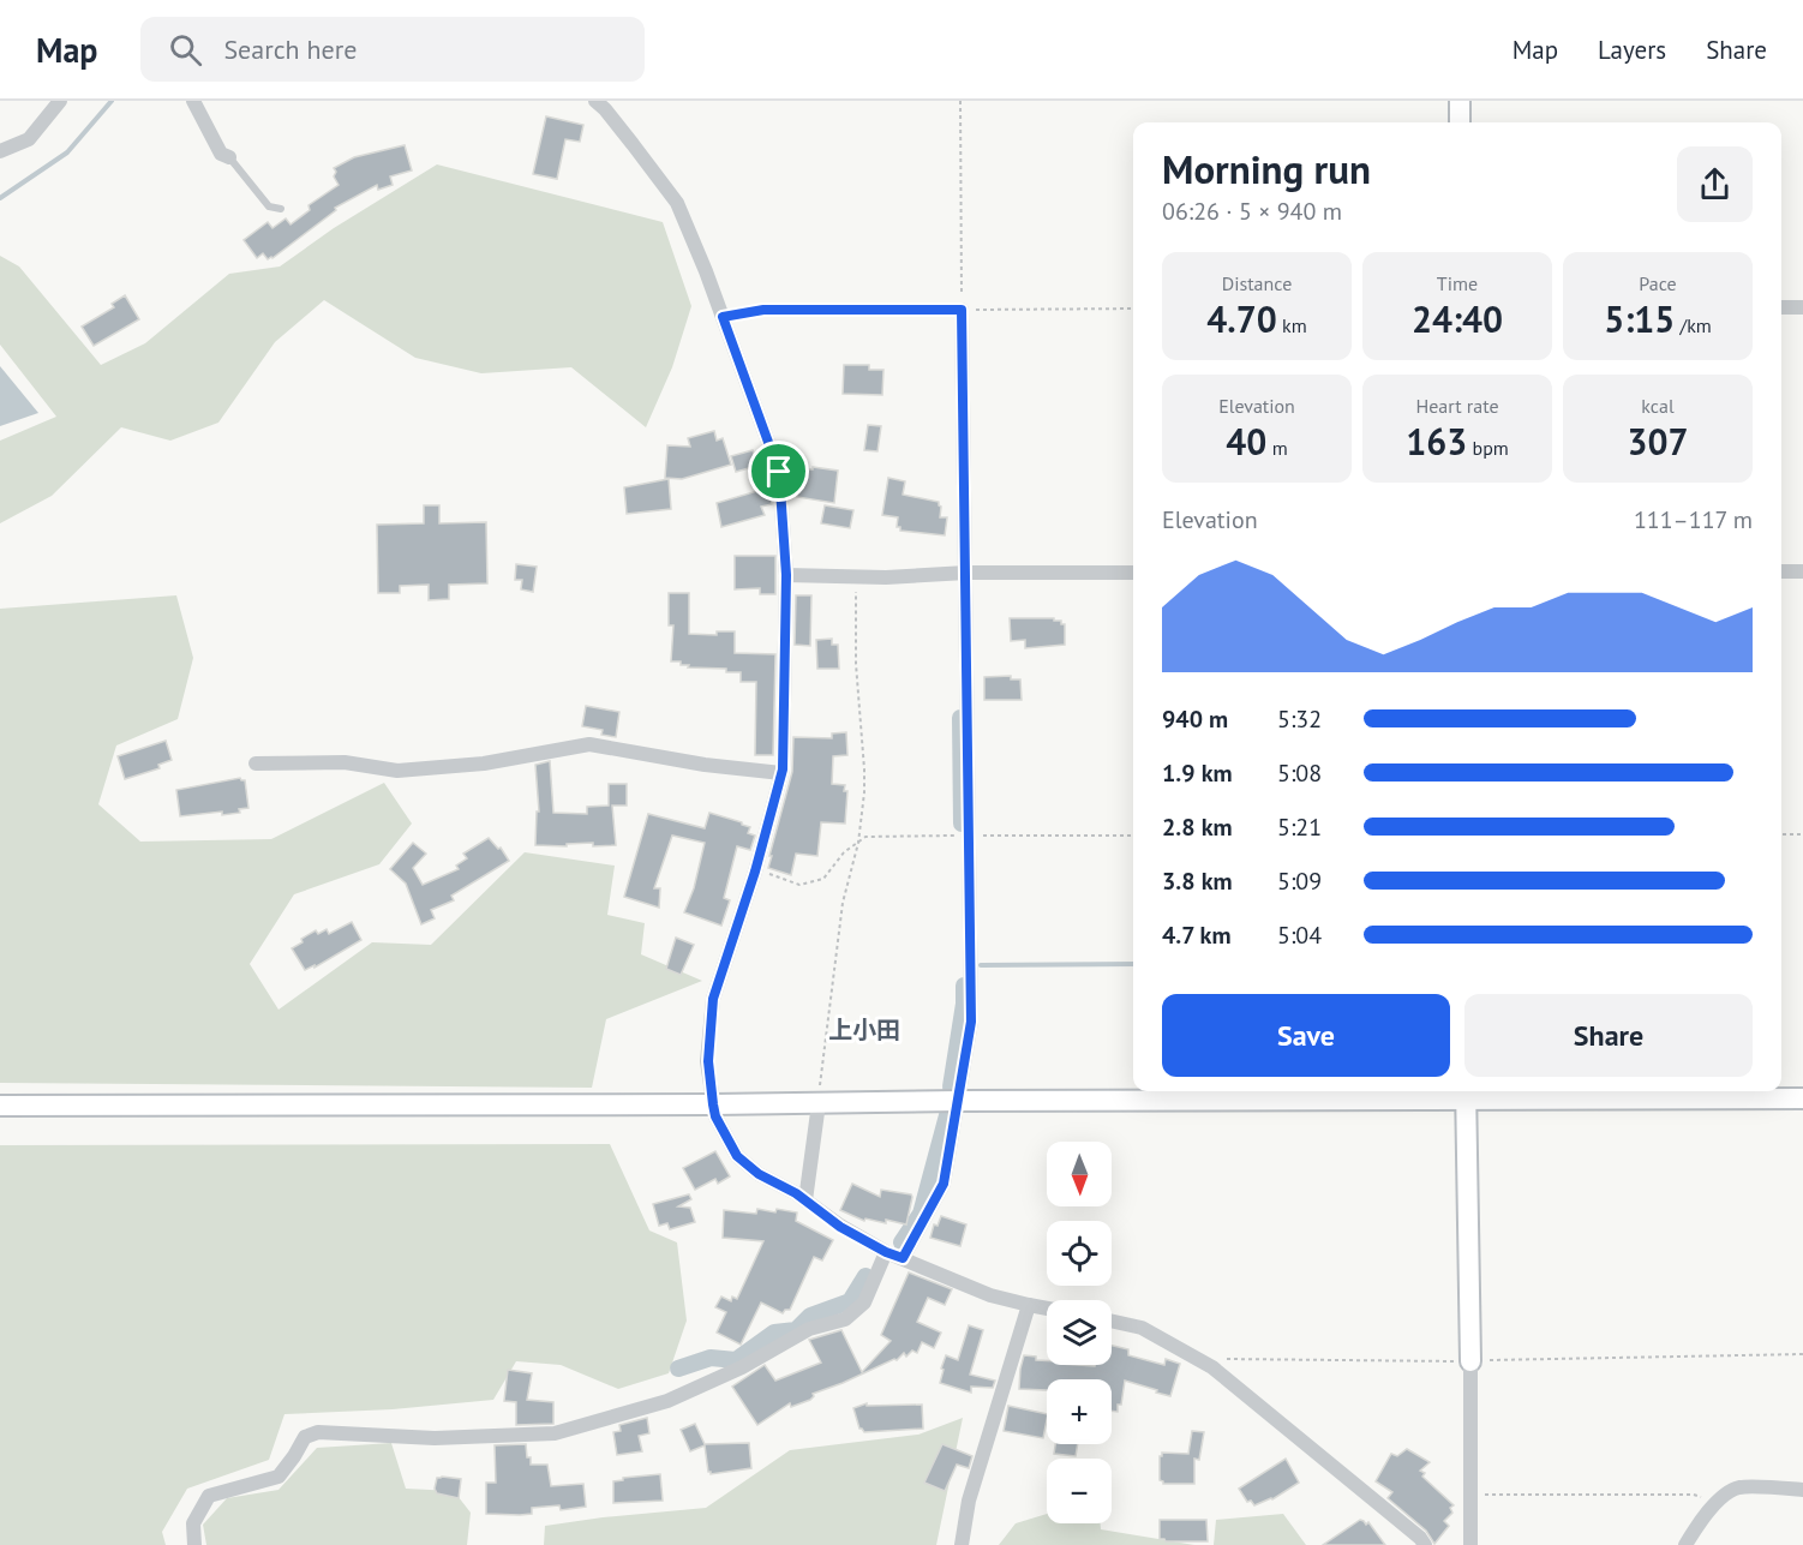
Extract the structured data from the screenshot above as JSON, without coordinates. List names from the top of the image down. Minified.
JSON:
{"districts":["上小田"],"north":"bottom","page":{"header":"Map","search":"Search here","nav":["Map","Layers","Share"],"heading":["Morning run","06:26 · 5 × 940 m"],"stats":[["Distance","4.70 km"],["Time","24:40"],["Pace","5:15 /km"],["Elevation","40 m"],["Heart rate","163 bpm"],["kcal","307"]],"chart":["Elevation","111–117 m"],"list":[{"name":"940 m","note":"5:32"},{"name":"1.9 km","note":"5:08"},{"name":"2.8 km","note":"5:21"},{"name":"3.8 km","note":"5:09"},{"name":"4.7 km","note":"5:04"}],"buttons":["Save","Share"],"map_buttons":["+","−"]}}
